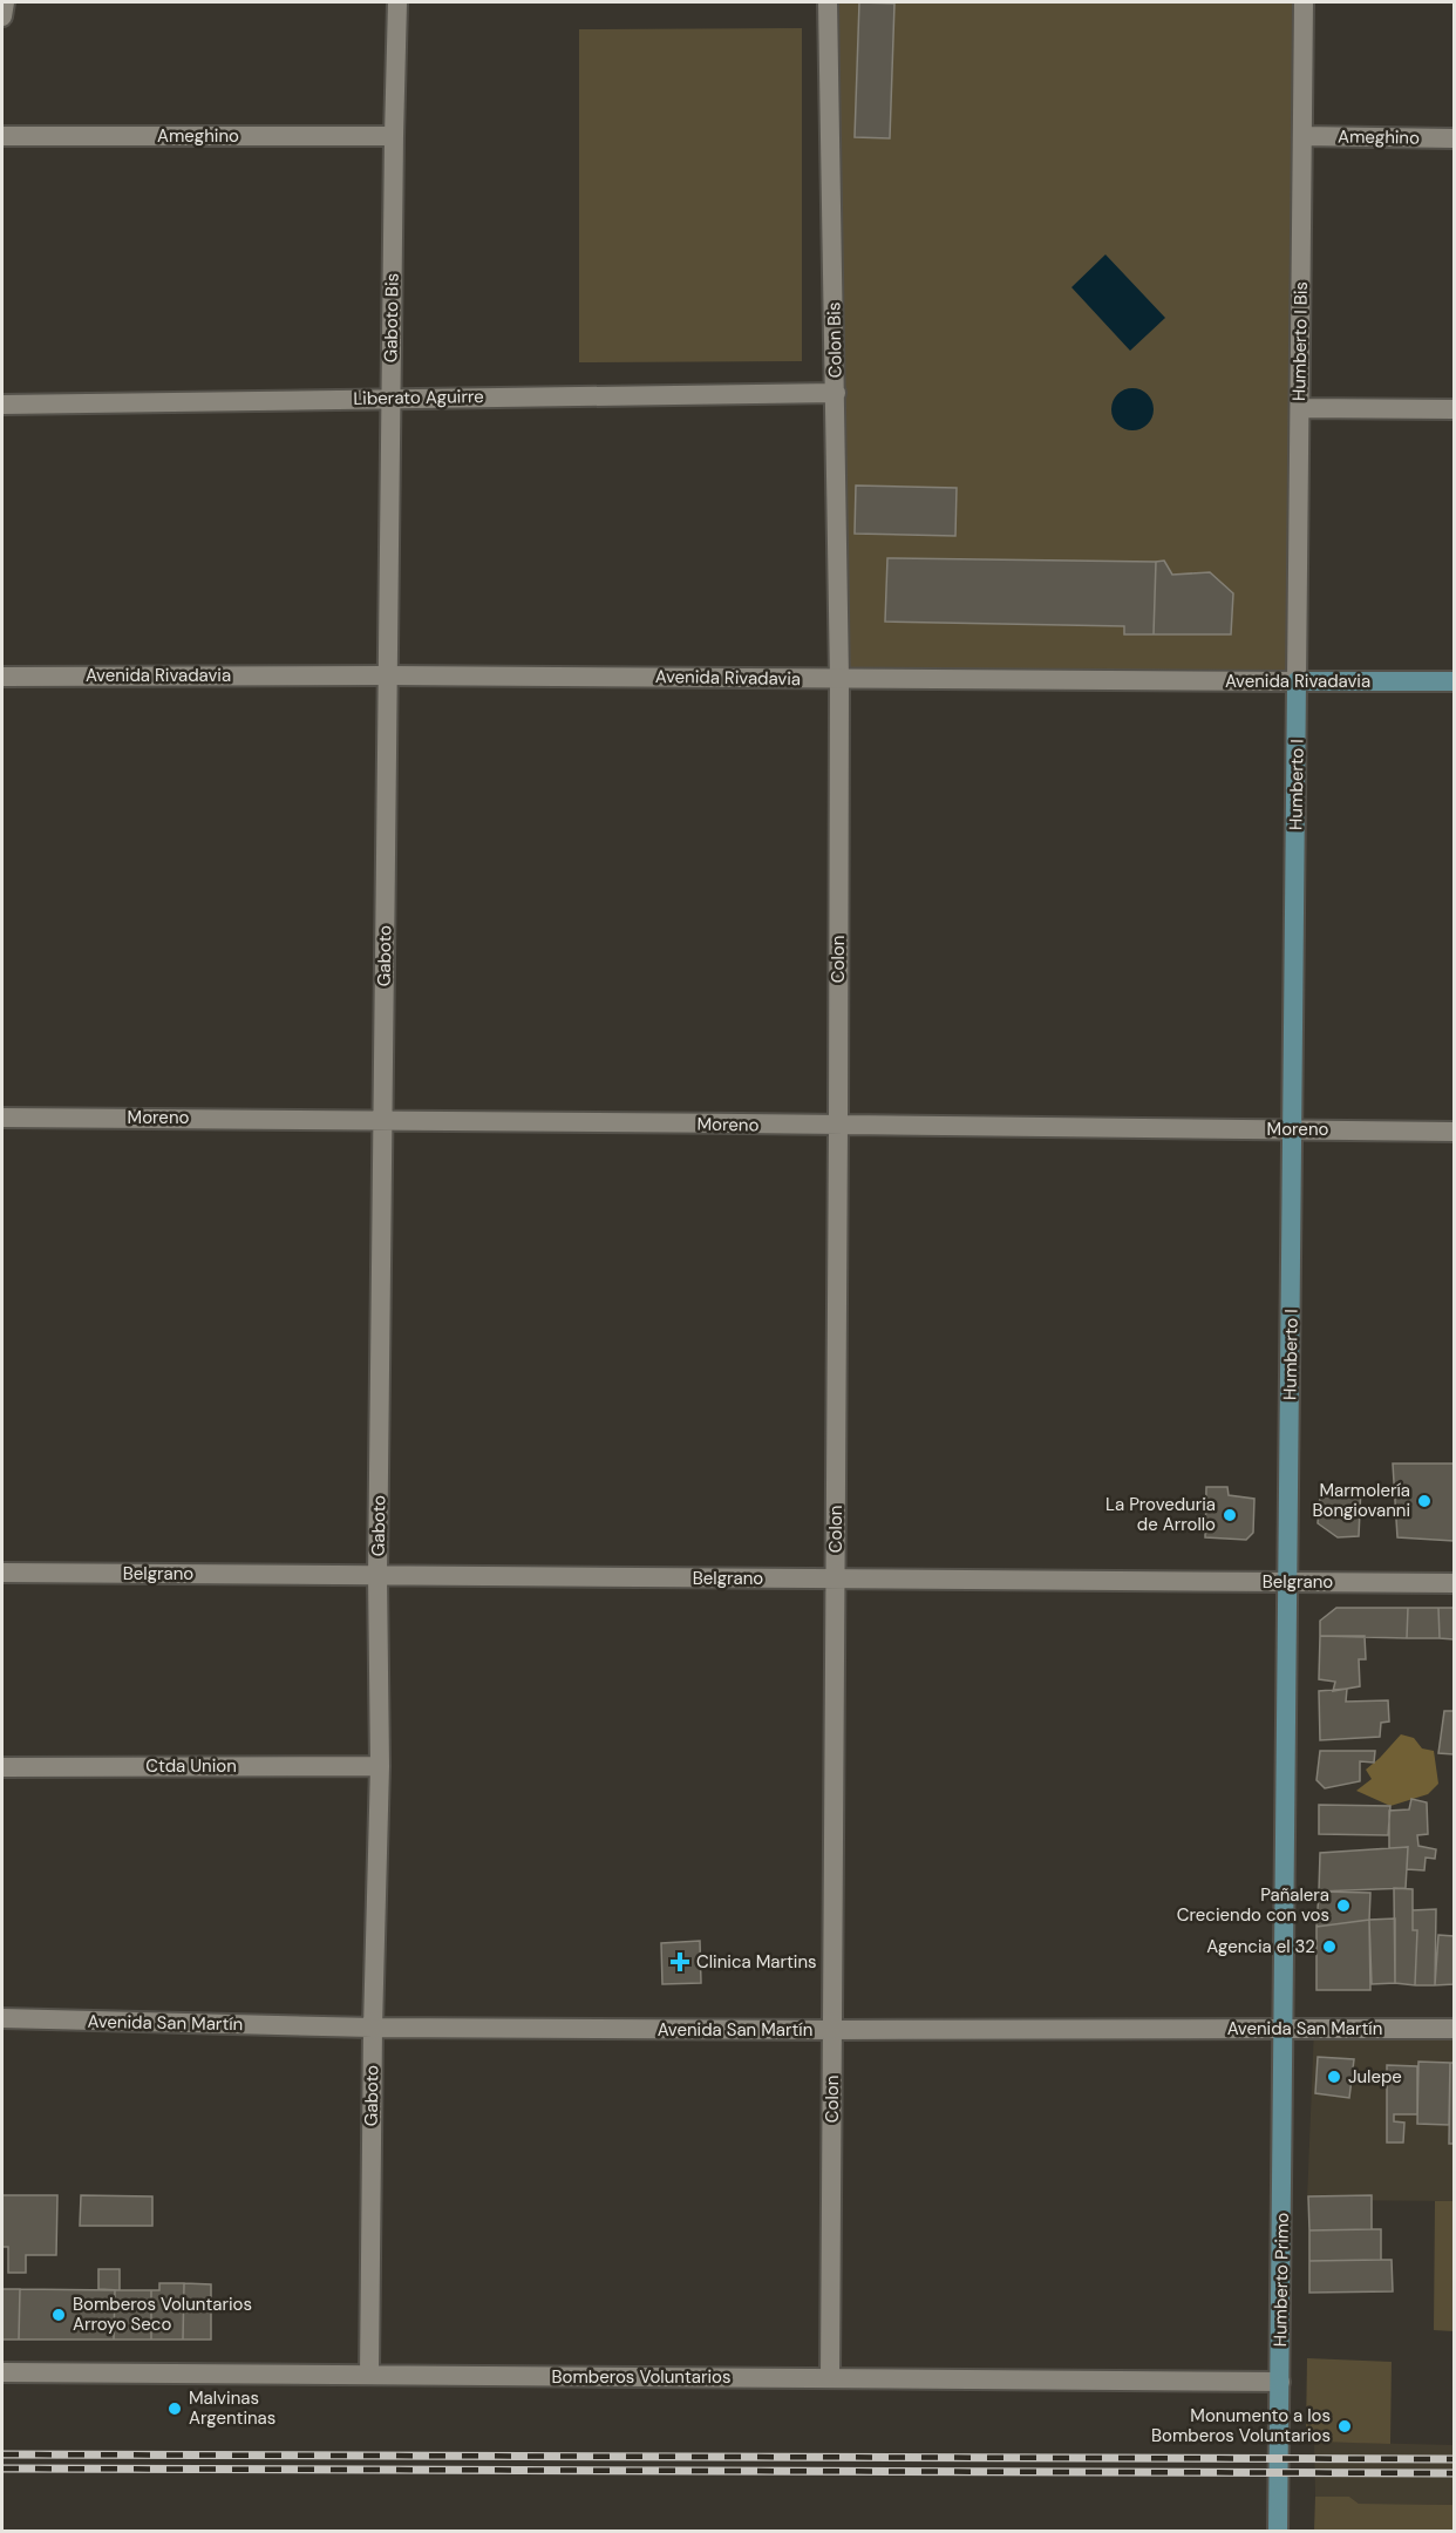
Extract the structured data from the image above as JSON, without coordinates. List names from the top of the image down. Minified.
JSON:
{"streets":{"main road":["Avenida Rivadavia","Humberto I","Humberto Primo"],"street":["Ameghino","Gaboto Bis","Colon Bis","Humberto I Bis","Liberato Aguirre","Gaboto","Colon","Moreno","Belgrano","Ctda Union","Avenida San Martín","Bomberos Voluntarios"]},"crossings":[["Ameghino","Gaboto Bis"],["Ameghino","Humberto I Bis"],["Gaboto Bis","Liberato Aguirre"],["Gaboto Bis","Avenida Rivadavia"],["Gaboto Bis","Gaboto"],["Colon Bis","Liberato Aguirre"],["Colon Bis","Avenida Rivadavia"],["Colon Bis","Colon"],["Humberto I Bis","Avenida Rivadavia"],["Humberto I Bis","Humberto I"],["Avenida Rivadavia","Humberto I"],["Avenida Rivadavia","Gaboto"],["Avenida Rivadavia","Colon"],["Humberto I","Moreno"],["Humberto I","Belgrano"],["Humberto I","Avenida San Martín"],["Humberto I","Humberto Primo"],["Gaboto","Moreno"],["Gaboto","Belgrano"],["Gaboto","Ctda Union"],["Gaboto","Avenida San Martín"],["Gaboto","Bomberos Voluntarios"],["Colon","Moreno"],["Colon","Belgrano"],["Colon","Avenida San Martín"],["Colon","Bomberos Voluntarios"],["Avenida San Martín","Humberto Primo"],["Humberto Primo","Bomberos Voluntarios"]],"places":{"other":["Marmolería Bongiovanni","La Proveduria de Arrollo","Pañalera Creciendo con vos","Agencia el 32","Julepe","Bomberos Voluntarios Arroyo Seco","Malvinas Argentinas","Monumento a los Bomberos Voluntarios"],"health":["Clinica Martins"]}}
